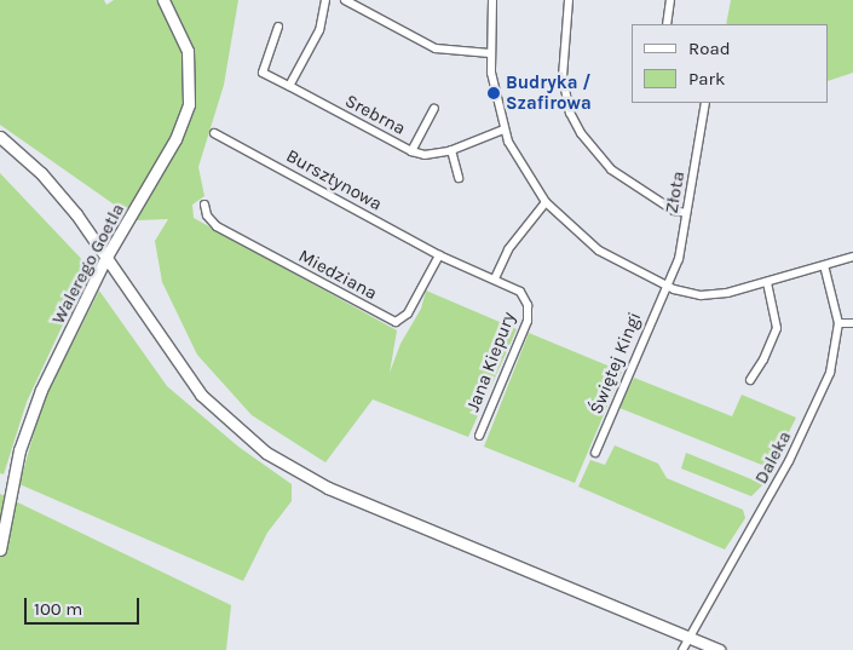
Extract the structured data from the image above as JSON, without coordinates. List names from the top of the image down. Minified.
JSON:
{"streets":{"main road":["Walerego Goetla"],"street":["Srebrna","Bursztynowa","Złota","Miedziana","Jana Kiepury","Świętej Kingi","Daleka"]},"crossings":[["Bursztynowa","Miedziana"],["Bursztynowa","Jana Kiepury"],["Złota","Świętej Kingi"],["Miedziana","Jana Kiepury"]],"places":["Budryka / Szafirowa"],"legend":["Road","Park"],"scale_bar":"100 m"}
